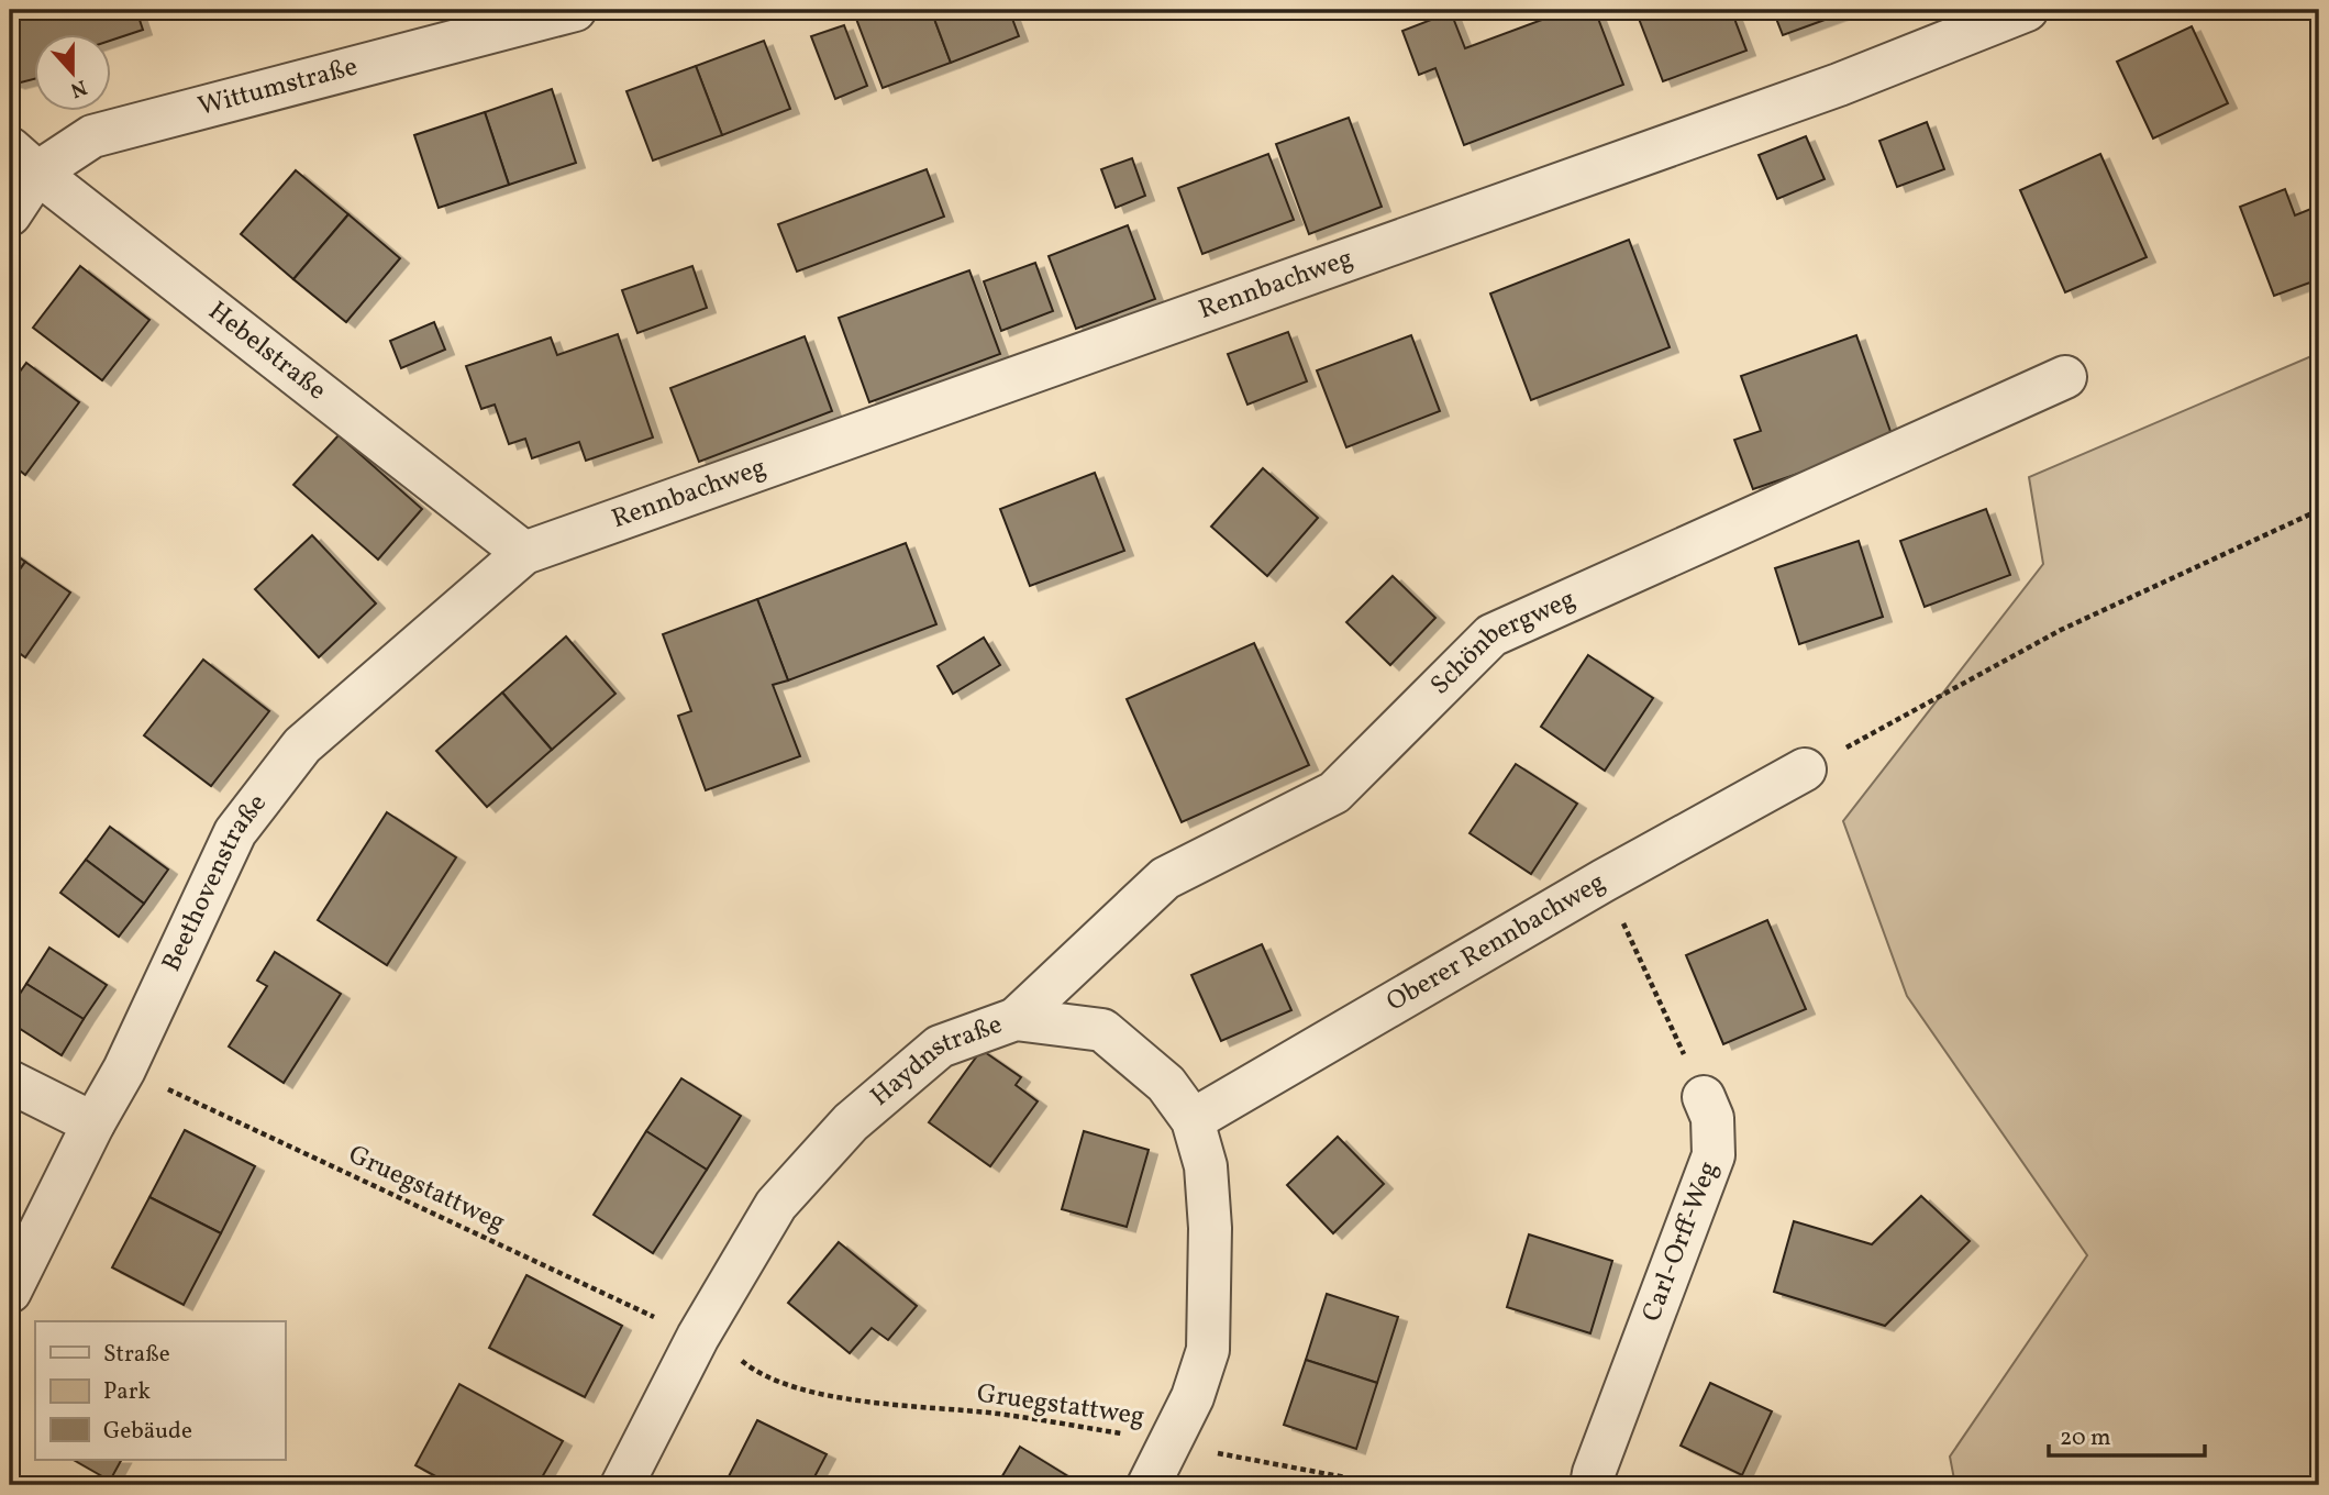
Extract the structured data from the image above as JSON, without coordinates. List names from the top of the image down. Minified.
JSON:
{"streets":{"street":["Wittumstraße","Rennbachweg","Hebelstraße","Schönbergweg","Beethovenstraße","Oberer Rennbachweg","Haydnstraße","Carl-Orff-Weg"],"path":["Gruegstattweg"]},"crossings":[["Wittumstraße","Hebelstraße"],["Rennbachweg","Hebelstraße"],["Rennbachweg","Beethovenstraße"],["Hebelstraße","Beethovenstraße"],["Schönbergweg","Haydnstraße"],["Beethovenstraße","Gruegstattweg"],["Oberer Rennbachweg","Haydnstraße"],["Haydnstraße","Gruegstattweg"]],"legend":["Straße","Park","Gebäude"],"scale_bar":"20 m","north":"bottom"}
